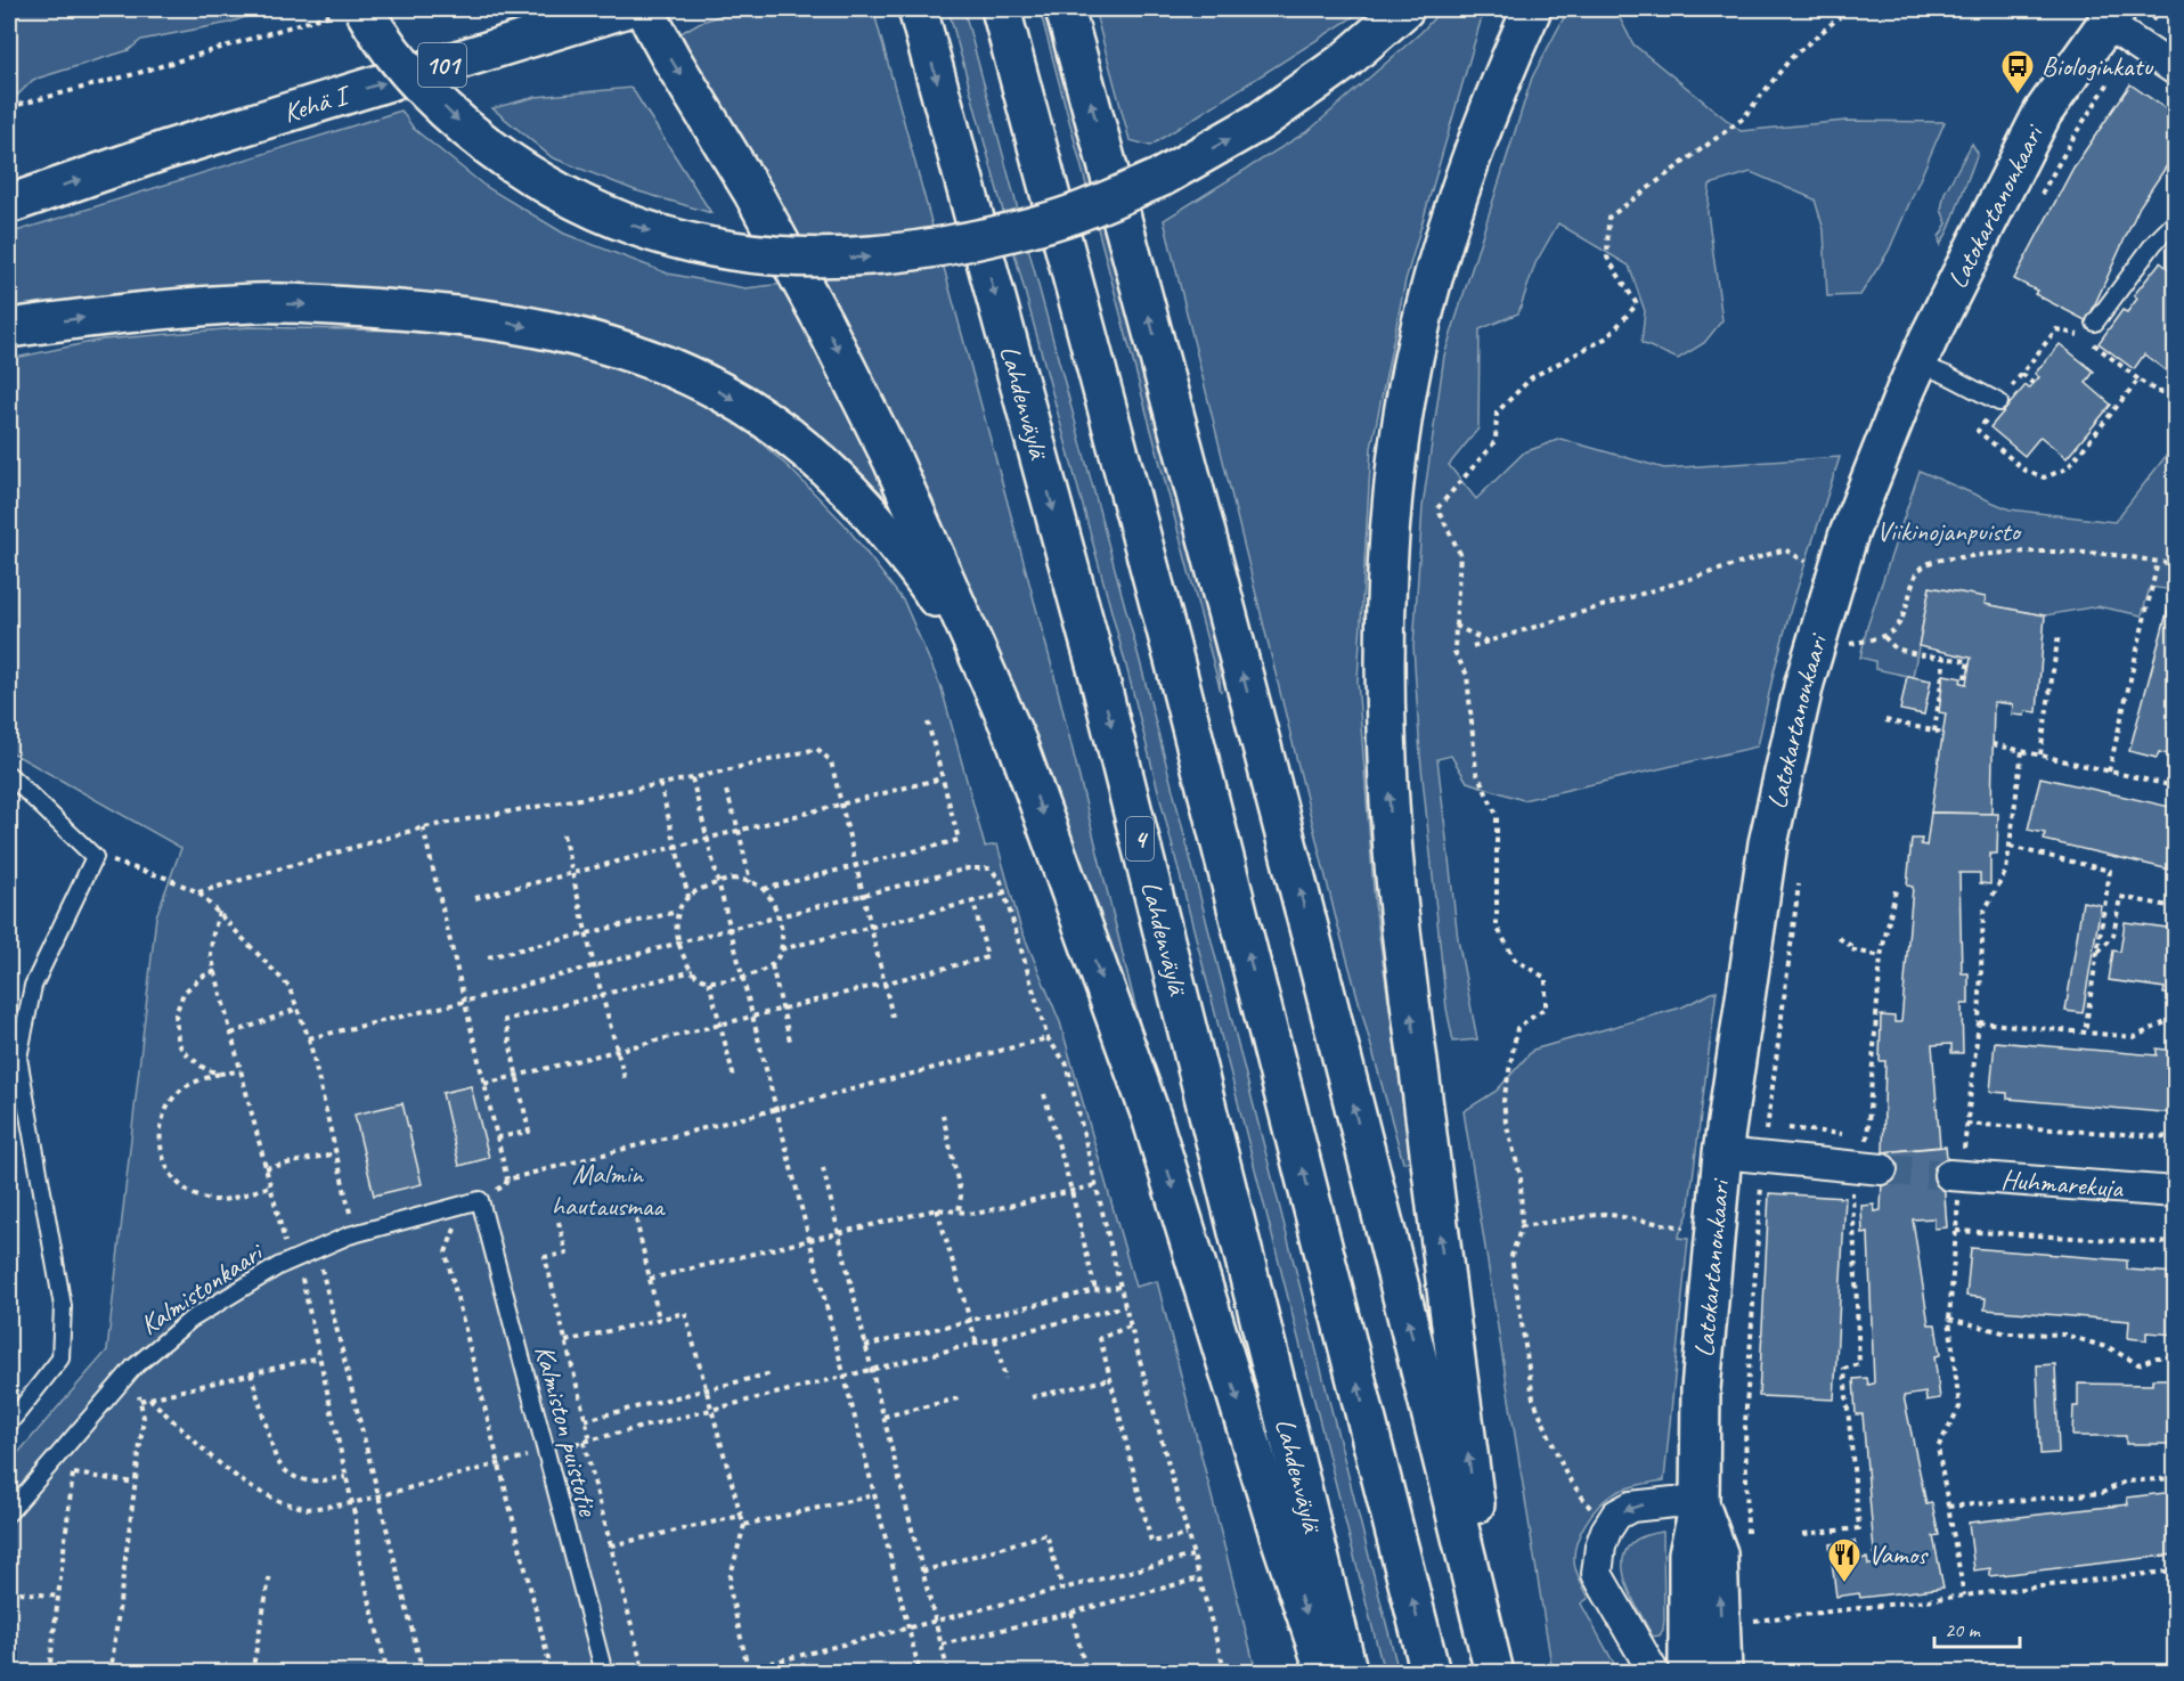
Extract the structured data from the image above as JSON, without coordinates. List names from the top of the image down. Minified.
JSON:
{"streets":{"main road":["101","Kehä I","Latokartanonkaari","Lahdenväylä","4"],"street":["Huhmarekuja"],"lane":["Kalmistonkaari","Kalmiston puistotie"]},"crossings":[["Kalmistonkaari","Kalmiston puistotie"]],"one_way":["Kehä I"],"parks":["Viikinojanpuisto","Malmin hautausmaa"],"places":{"bus stop":["Biologinkatu"],"restaurant":["Vamos"]},"scale_bar":"20 m"}
